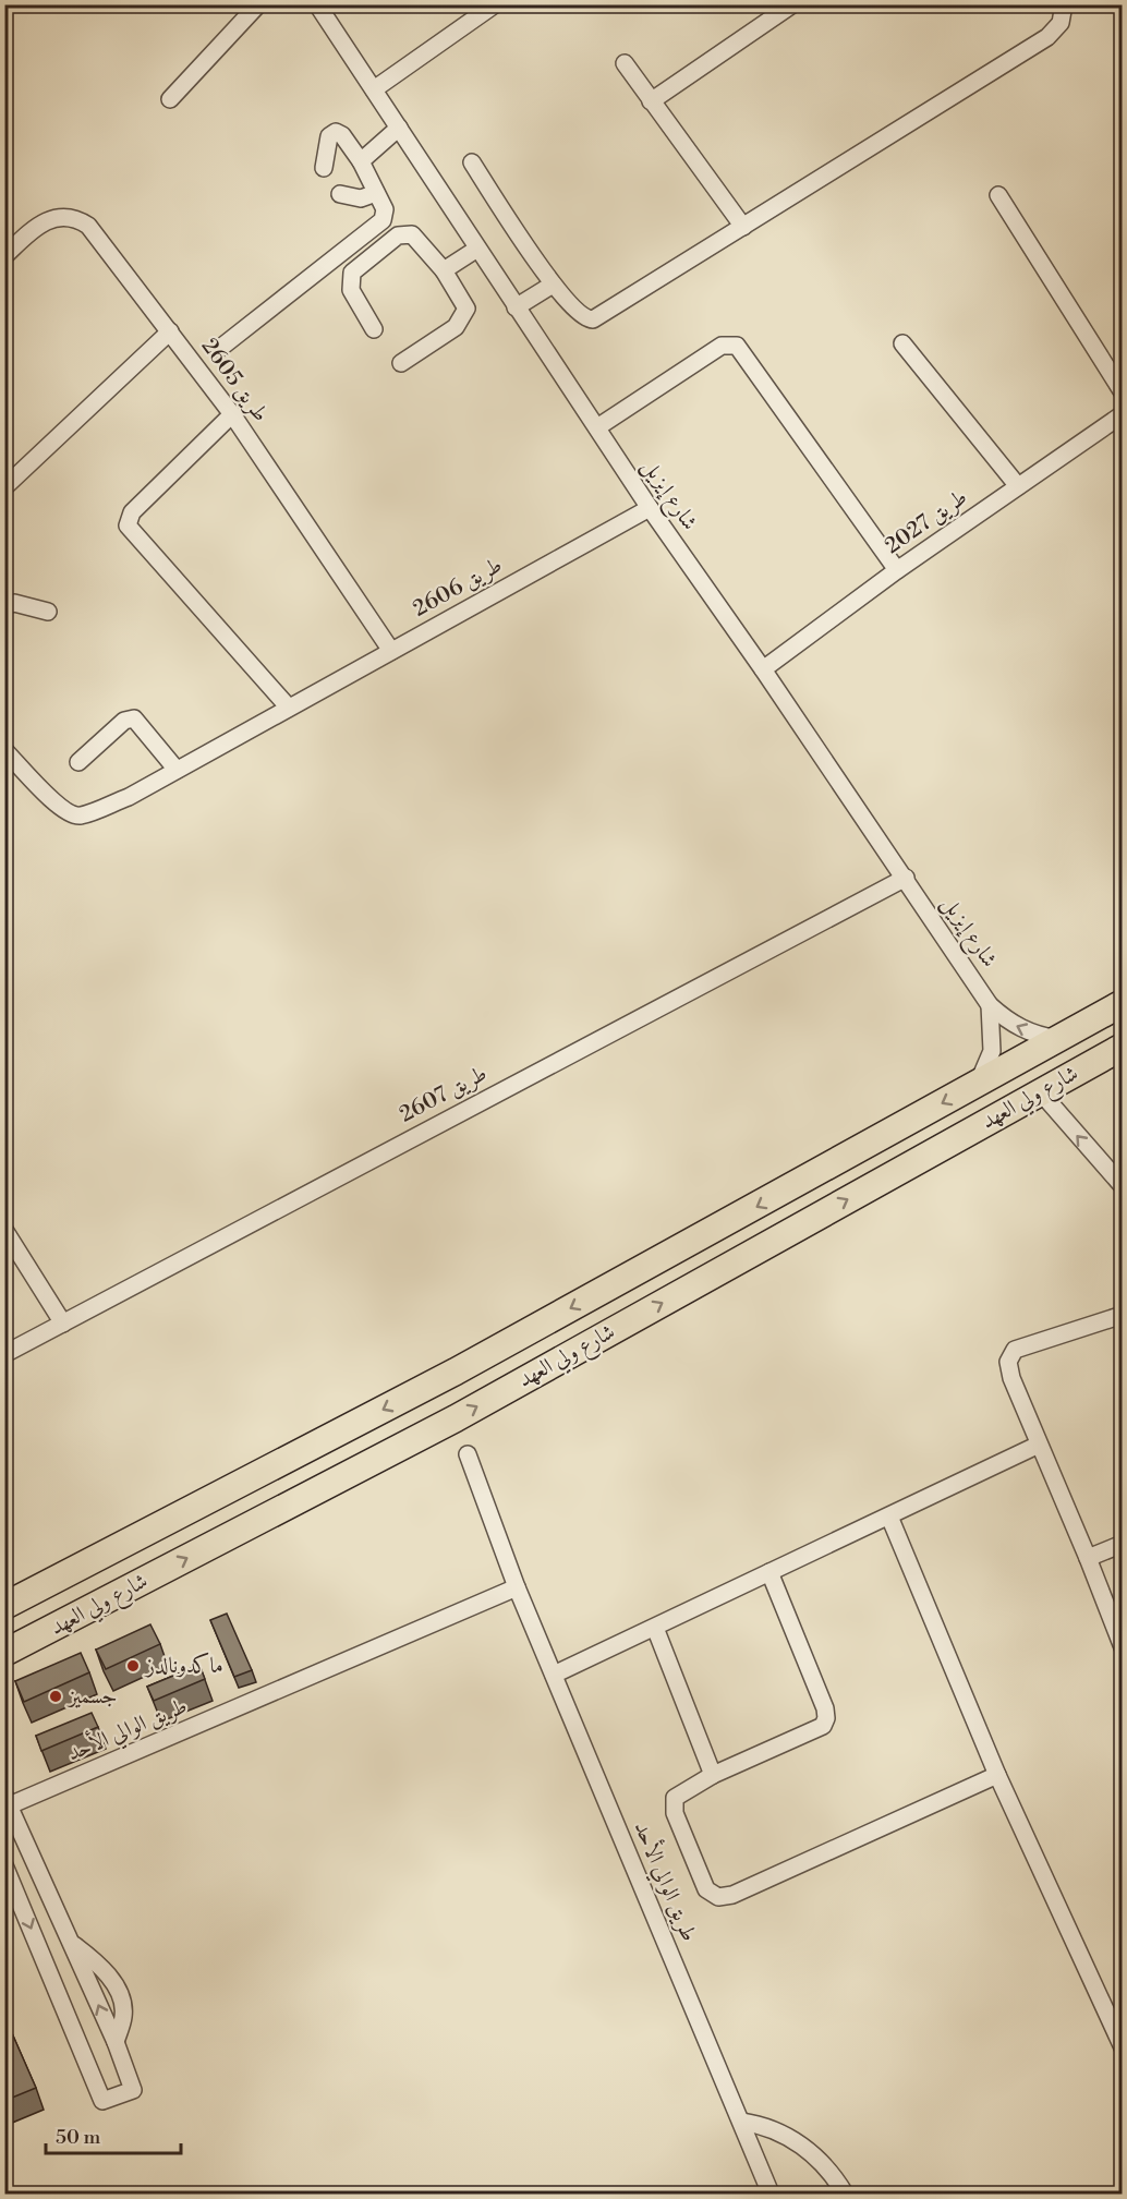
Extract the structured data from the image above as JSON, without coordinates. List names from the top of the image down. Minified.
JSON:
{"streets":{"main road":["شارع ولي العهد"],"street":["طريق 2605","شارع إيزيل","طريق 2027","طريق 2606","طريق 2607","طريق الوالي الأحد"]},"crossings":[["طريق 2605","طريق 2606"],["شارع إيزيل","طريق 2027"],["شارع إيزيل","طريق 2606"],["شارع إيزيل","طريق 2607"],["شارع إيزيل","شارع ولي العهد"]],"places":["ماكدونالدز","جسميز"],"scale_bar":"50 m"}
